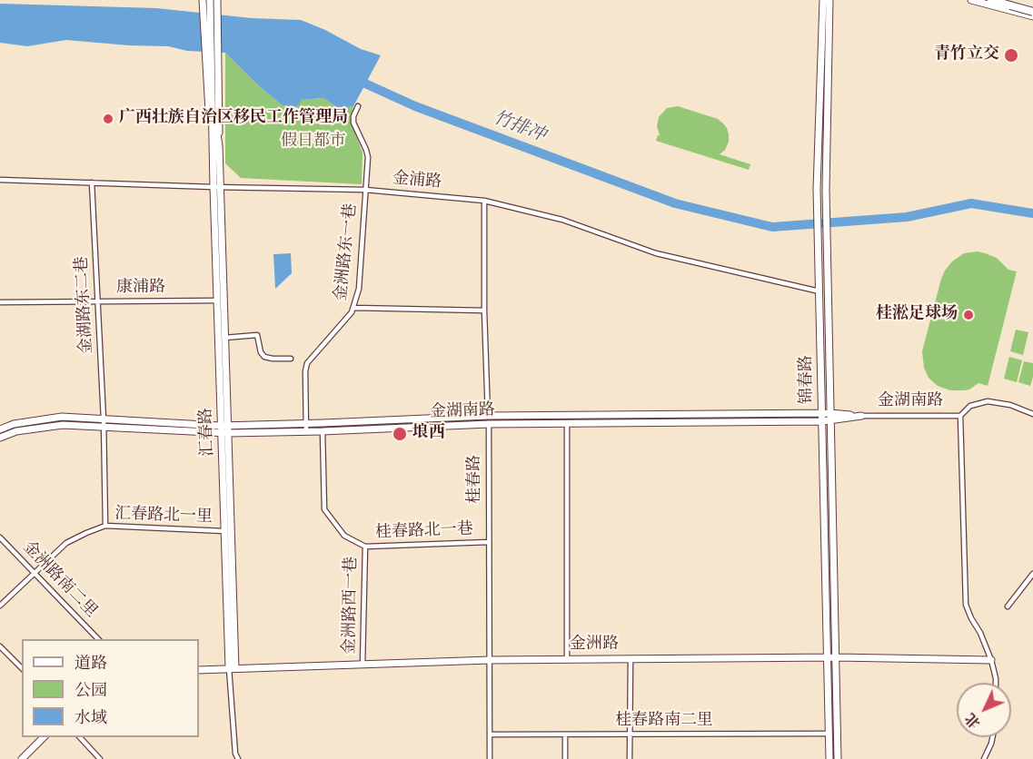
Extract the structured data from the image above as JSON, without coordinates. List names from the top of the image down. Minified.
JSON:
{"streets":{"main road":["锦春路","金湖南路","汇春路","金洲路"],"street":["金浦路","金洲路东一巷","康浦路","金湖路东二巷","桂春路","汇春路北一里","桂春路北一巷","金洲路南二里","金洲路西一巷","桂春路南二里"]},"crossings":[["金浦路","金洲路东一巷"],["金浦路","金湖路东二巷"],["金浦路","锦春路"],["金浦路","汇春路"],["金浦路","桂春路"],["金洲路东一巷","金湖南路"],["康浦路","金湖路东二巷"],["康浦路","汇春路"],["金湖路东二巷","金湖南路"],["金湖路东二巷","汇春路北一里"],["锦春路","金湖南路"],["锦春路","金洲路"],["锦春路","桂春路南二里"],["金湖南路","汇春路"],["金湖南路","桂春路"],["金湖南路","桂春路北一巷"],["汇春路","汇春路北一里"],["汇春路","金洲路"],["桂春路","桂春路北一巷"],["桂春路","金洲路"],["桂春路","桂春路南二里"],["汇春路北一里","金洲路南二里"],["桂春路北一巷","金洲路西一巷"],["金洲路西一巷","金洲路"]],"water":["竹排冲"],"parks":["假日都市"],"places":["青竹立交","广西壮族自治区移民工作管理局","桂淞足球场","埌西"],"legend":["道路","公园","水域"],"north":"bottom left"}
